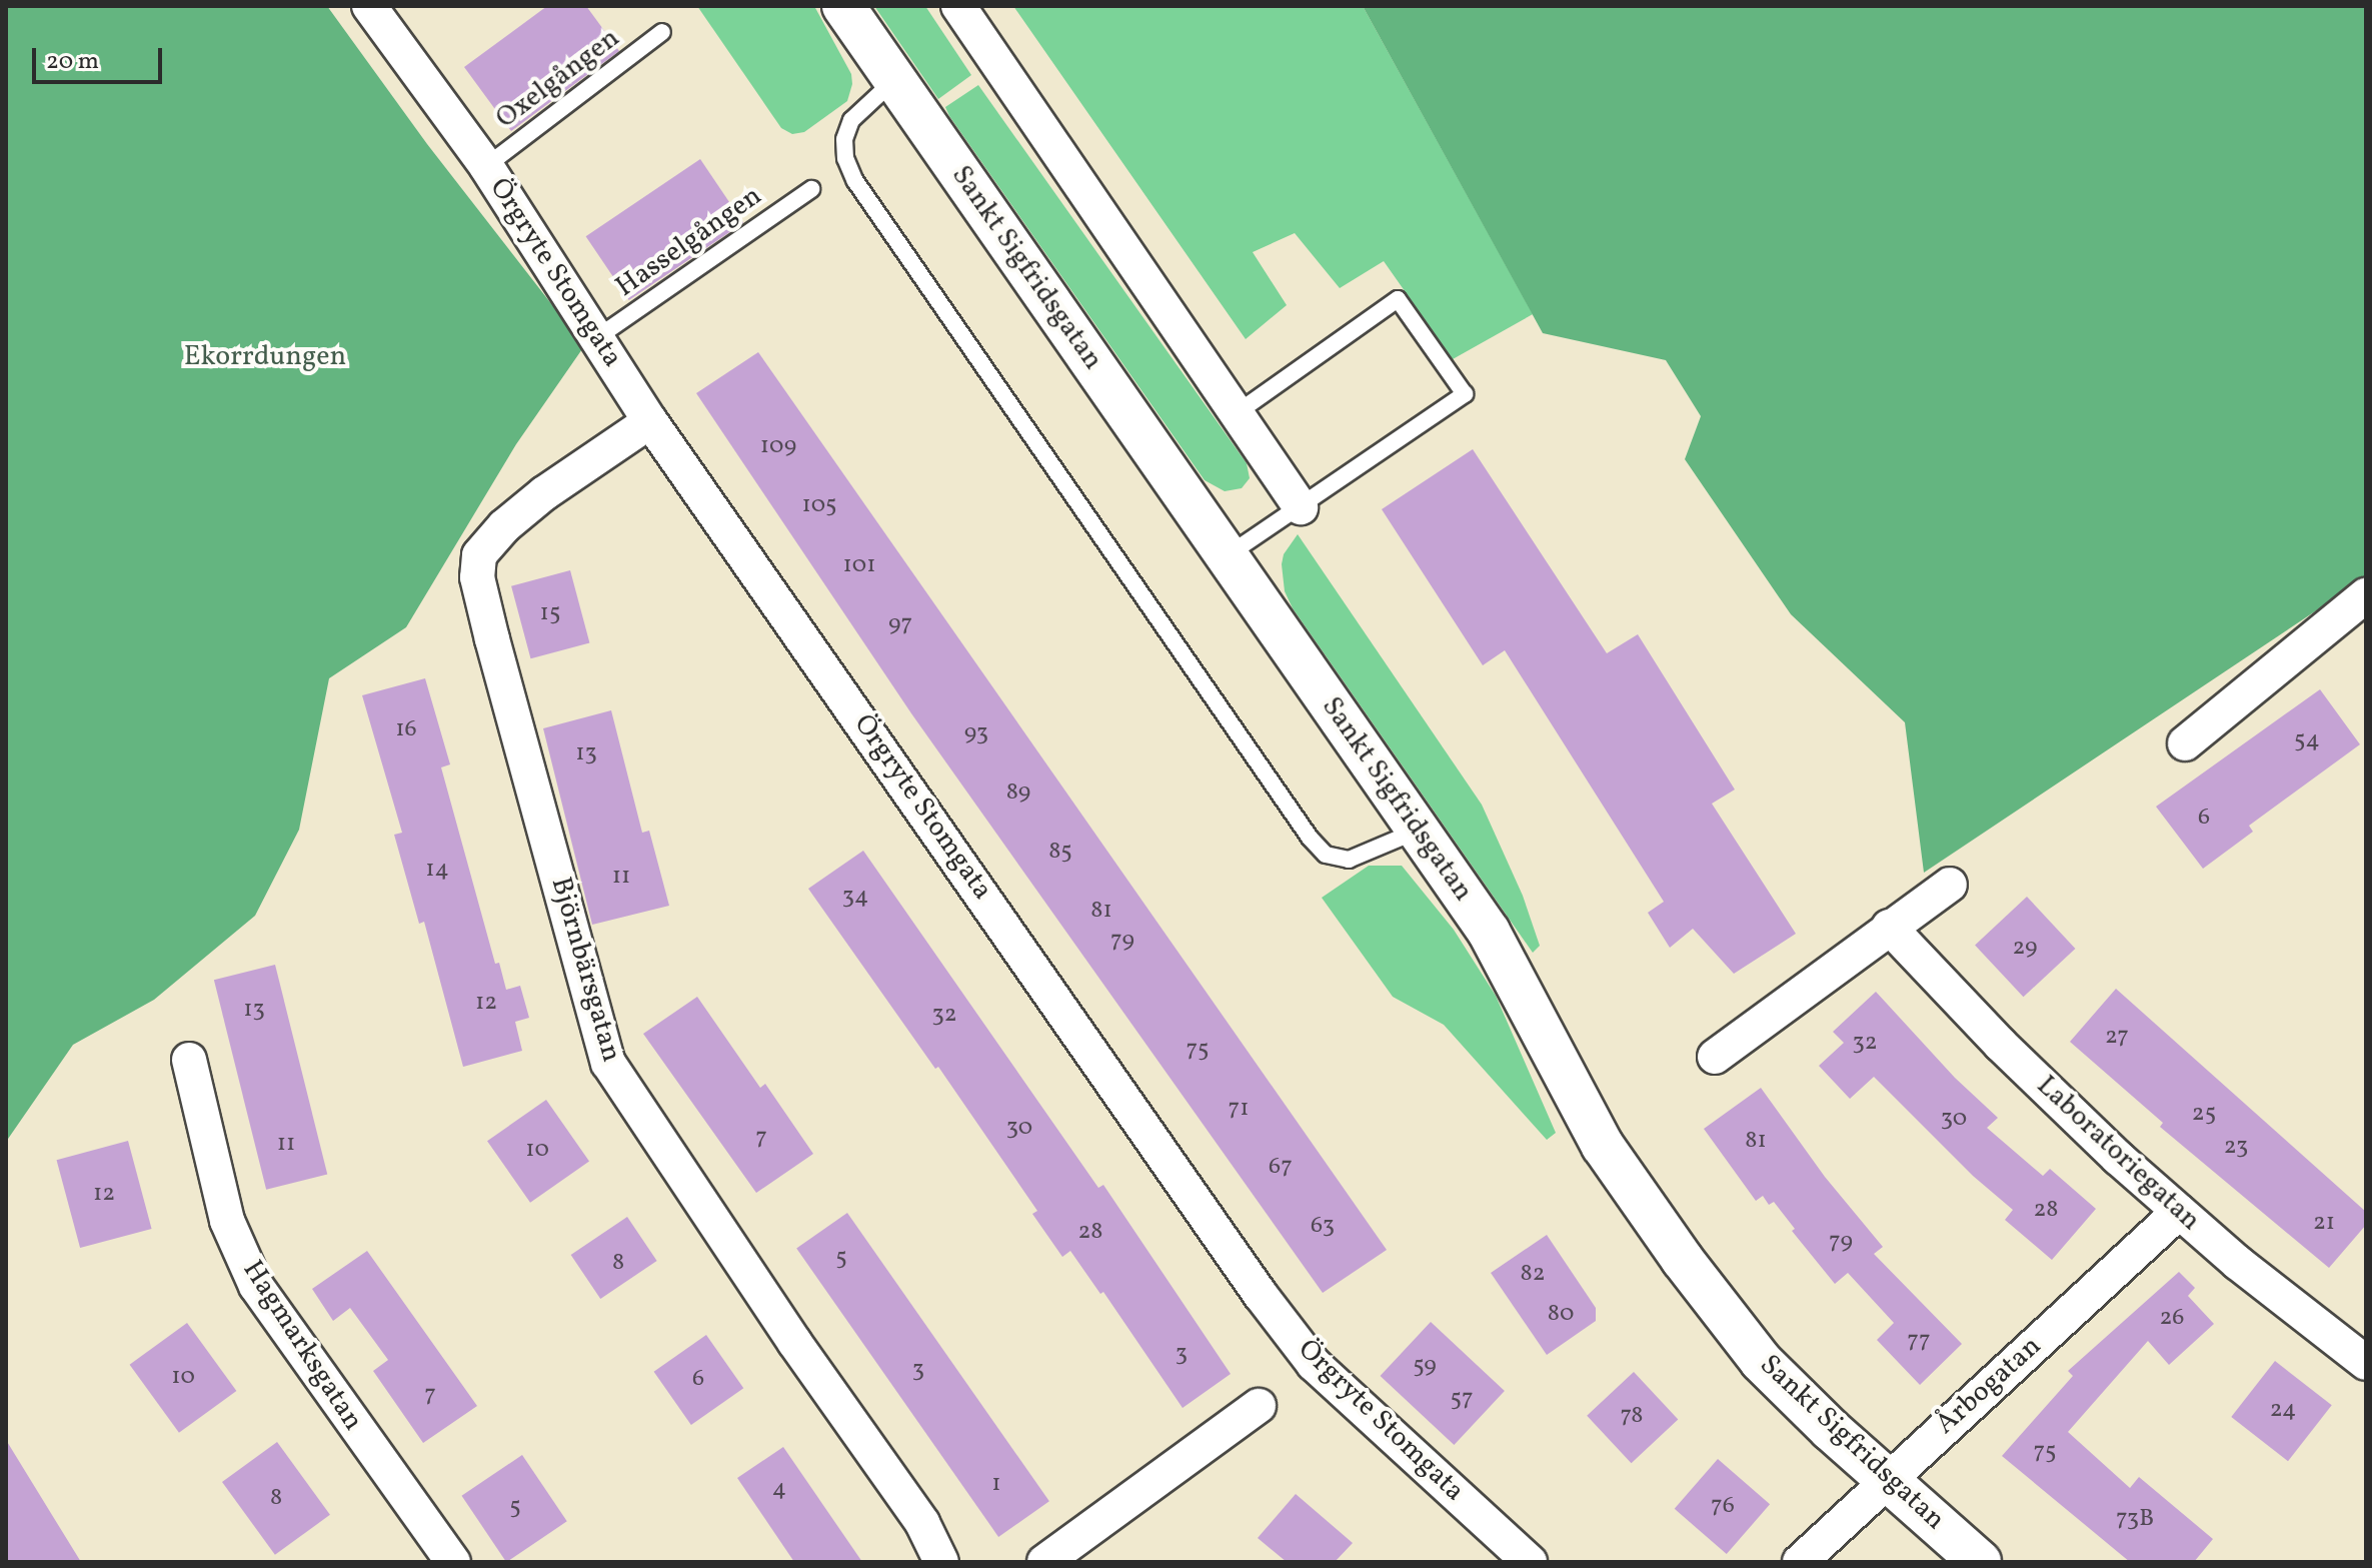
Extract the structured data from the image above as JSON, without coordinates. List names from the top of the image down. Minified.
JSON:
{"streets":{"street":["Sankt Sigfridsgatan","Örgryte Stomgata","Björnbärsgatan","Laboratoriegatan","Hagmarksgatan","Årbogatan"],"lane":["Oxelgången","Hasselgången"]},"crossings":[["Oxelgången","Örgryte Stomgata"],["Hasselgången","Örgryte Stomgata"],["Sankt Sigfridsgatan","Årbogatan"],["Örgryte Stomgata","Björnbärsgatan"],["Laboratoriegatan","Årbogatan"]],"parks":["Ekorrdungen"],"house_numbers":["109","105","101","15","97","16","93","54","13","89","6","85","14","11","34","81","79","29","12","13","32","27","32","75","71","25","30","30","7","81","11","23","10","67","12","28","21","63","28","79","5","8","82","80","26","77","3","59","3","10","6","7","57","24","78","75","1","4","8","76","5","73B"],"scale_bar":"20 m"}
